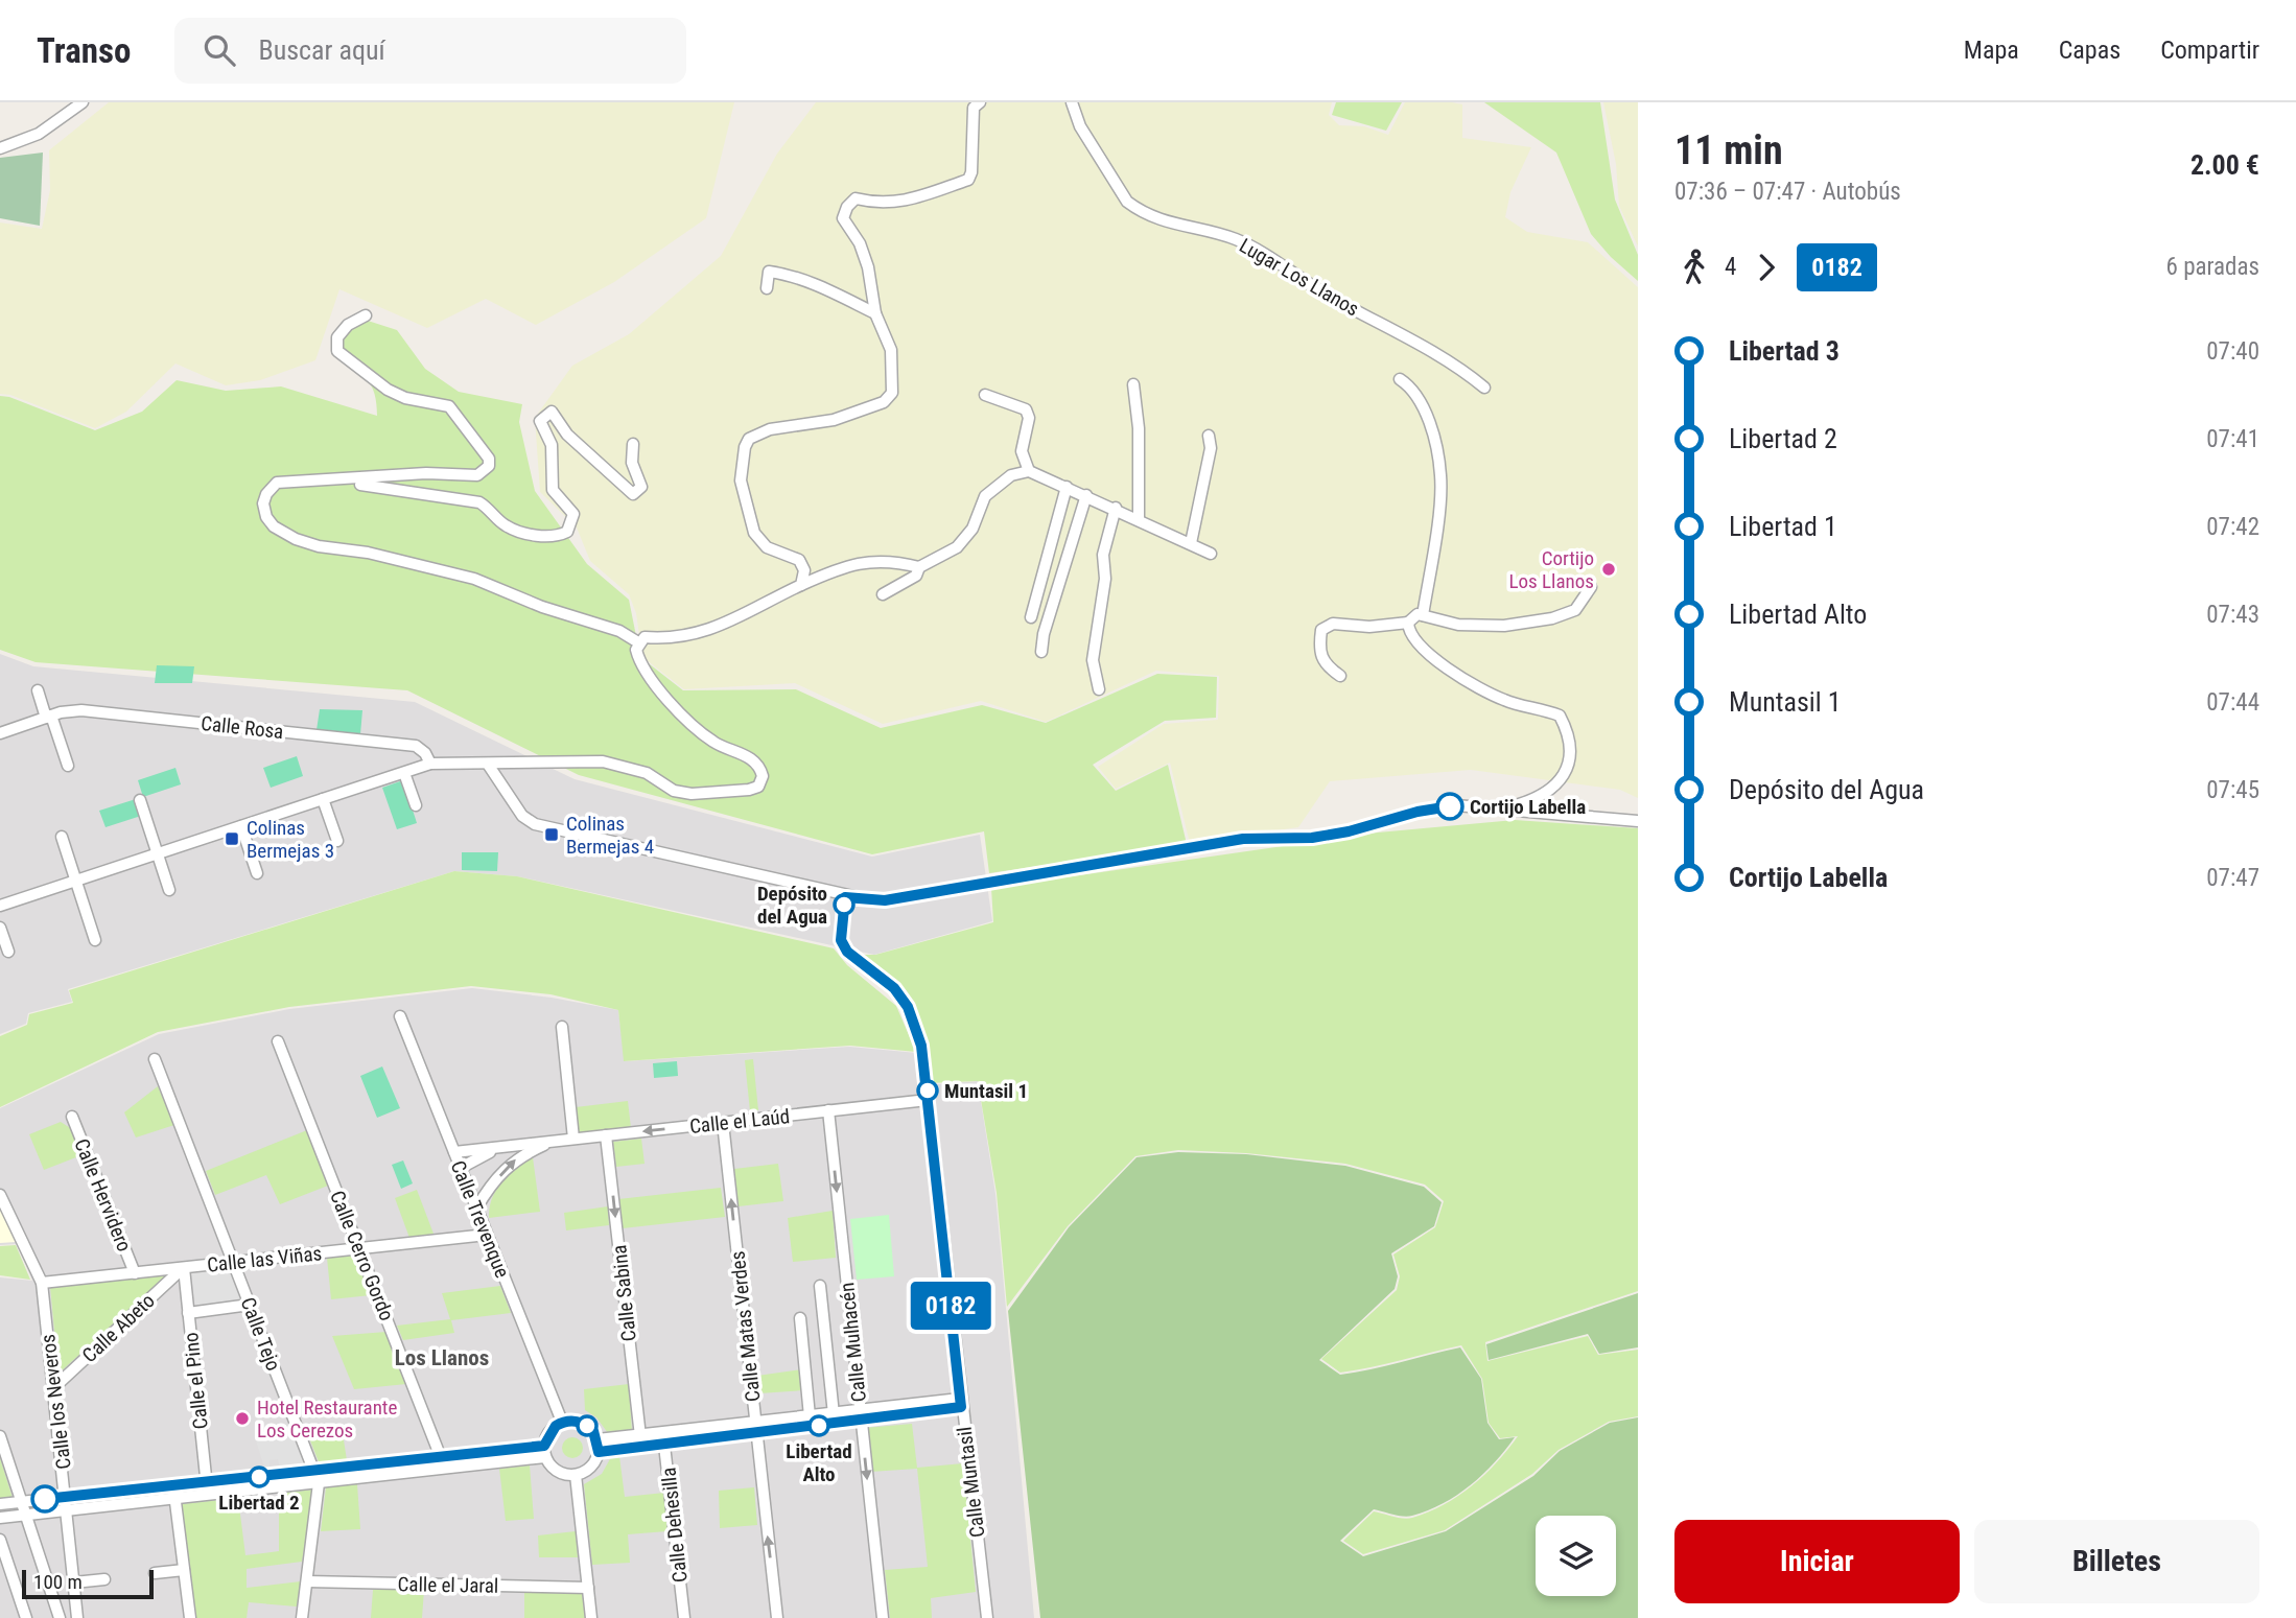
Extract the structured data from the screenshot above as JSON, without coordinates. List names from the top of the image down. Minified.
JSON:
{"streets":{"street":["Lugar Los Llanos","Calle Rosa","Calle el Laúd","Calle Hervidero","Calle Trevenque","Calle Cerro Gordo","Calle las Viñas","Calle Sabina","Calle Matas Verdes","Calle Abeto","Calle Tejo","Calle Mulhacén","Calle el Pino","Calle los Neveros","Calle Muntasil","Calle Dehesilla","Calle el Jaral"]},"crossings":[["Calle el Laúd","Calle Trevenque"],["Calle el Laúd","Calle Sabina"],["Calle el Laúd","Calle Matas Verdes"],["Calle el Laúd","Calle Mulhacén"],["Calle el Laúd","Calle Muntasil"],["Calle Hervidero","Calle las Viñas"],["Calle Trevenque","Calle las Viñas"],["Calle Cerro Gordo","Calle las Viñas"],["Calle las Viñas","Calle Abeto"],["Calle las Viñas","Calle Tejo"],["Calle las Viñas","Calle el Pino"],["Calle las Viñas","Calle los Neveros"],["Calle Abeto","Calle el Pino"],["Calle Abeto","Calle los Neveros"],["Calle Tejo","Calle el Jaral"]],"one_way":["Calle Sabina"],"districts":["Los Llanos"],"places":{"other":["Cortijo Los Llanos","Cortijo Labella","Depósito del Agua","Muntasil 1","Hotel Restaurante Los Cerezos","Libertad Alto","Libertad 2"],"transit":["Colinas Bermejas 4","Colinas Bermejas 3"]},"lines":["bus line 0182"],"scale_bar":"100 m","page":{"header":"Transo","search":"Buscar aquí","nav":["Mapa","Capas","Compartir"],"on_map":"0182","heading":["11 min","07:36 – 07:47 · Autobús","2.00 €"],"legs":["4","0182","6 paradas"],"list":[{"name":"Libertad 3","value":"07:40"},{"name":"Libertad 2","value":"07:41"},{"name":"Libertad 1","value":"07:42"},{"name":"Libertad Alto","value":"07:43"},{"name":"Muntasil 1","value":"07:44"},{"name":"Depósito del Agua","value":"07:45"},{"name":"Cortijo Labella","value":"07:47"}],"buttons":["Iniciar","Billetes"],"scale":"100 m"}}
